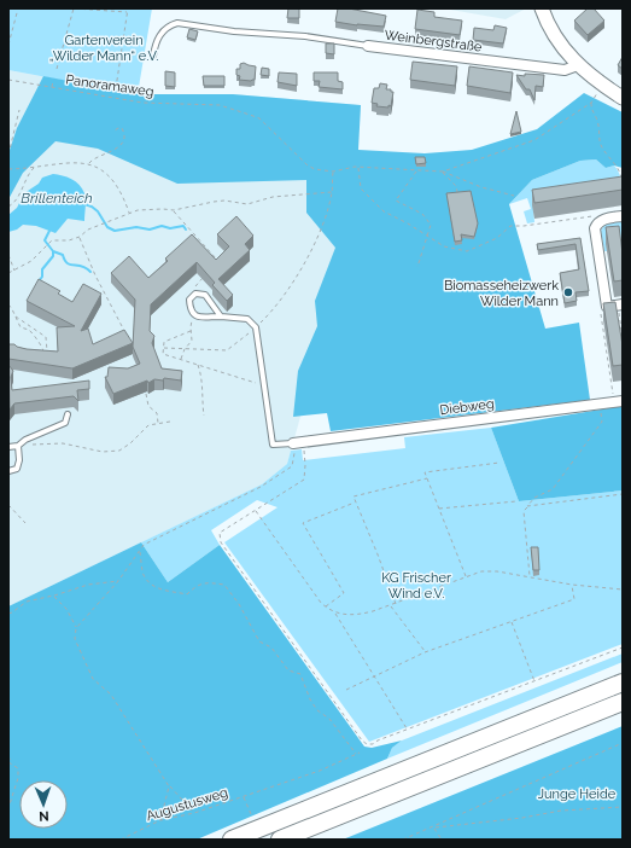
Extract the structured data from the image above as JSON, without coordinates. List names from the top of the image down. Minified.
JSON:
{"streets":{"street":["Weinbergstraße","Diebweg"],"path":["Panoramaweg","Augustusweg"]},"water":["Brillenteich"],"parks":["Gartenverein „Wilder Mann“ e.V.","KG Frischer Wind e.V.","Junge Heide"],"places":["Biomasseheizwerk Wilder Mann"],"north":"bottom"}
